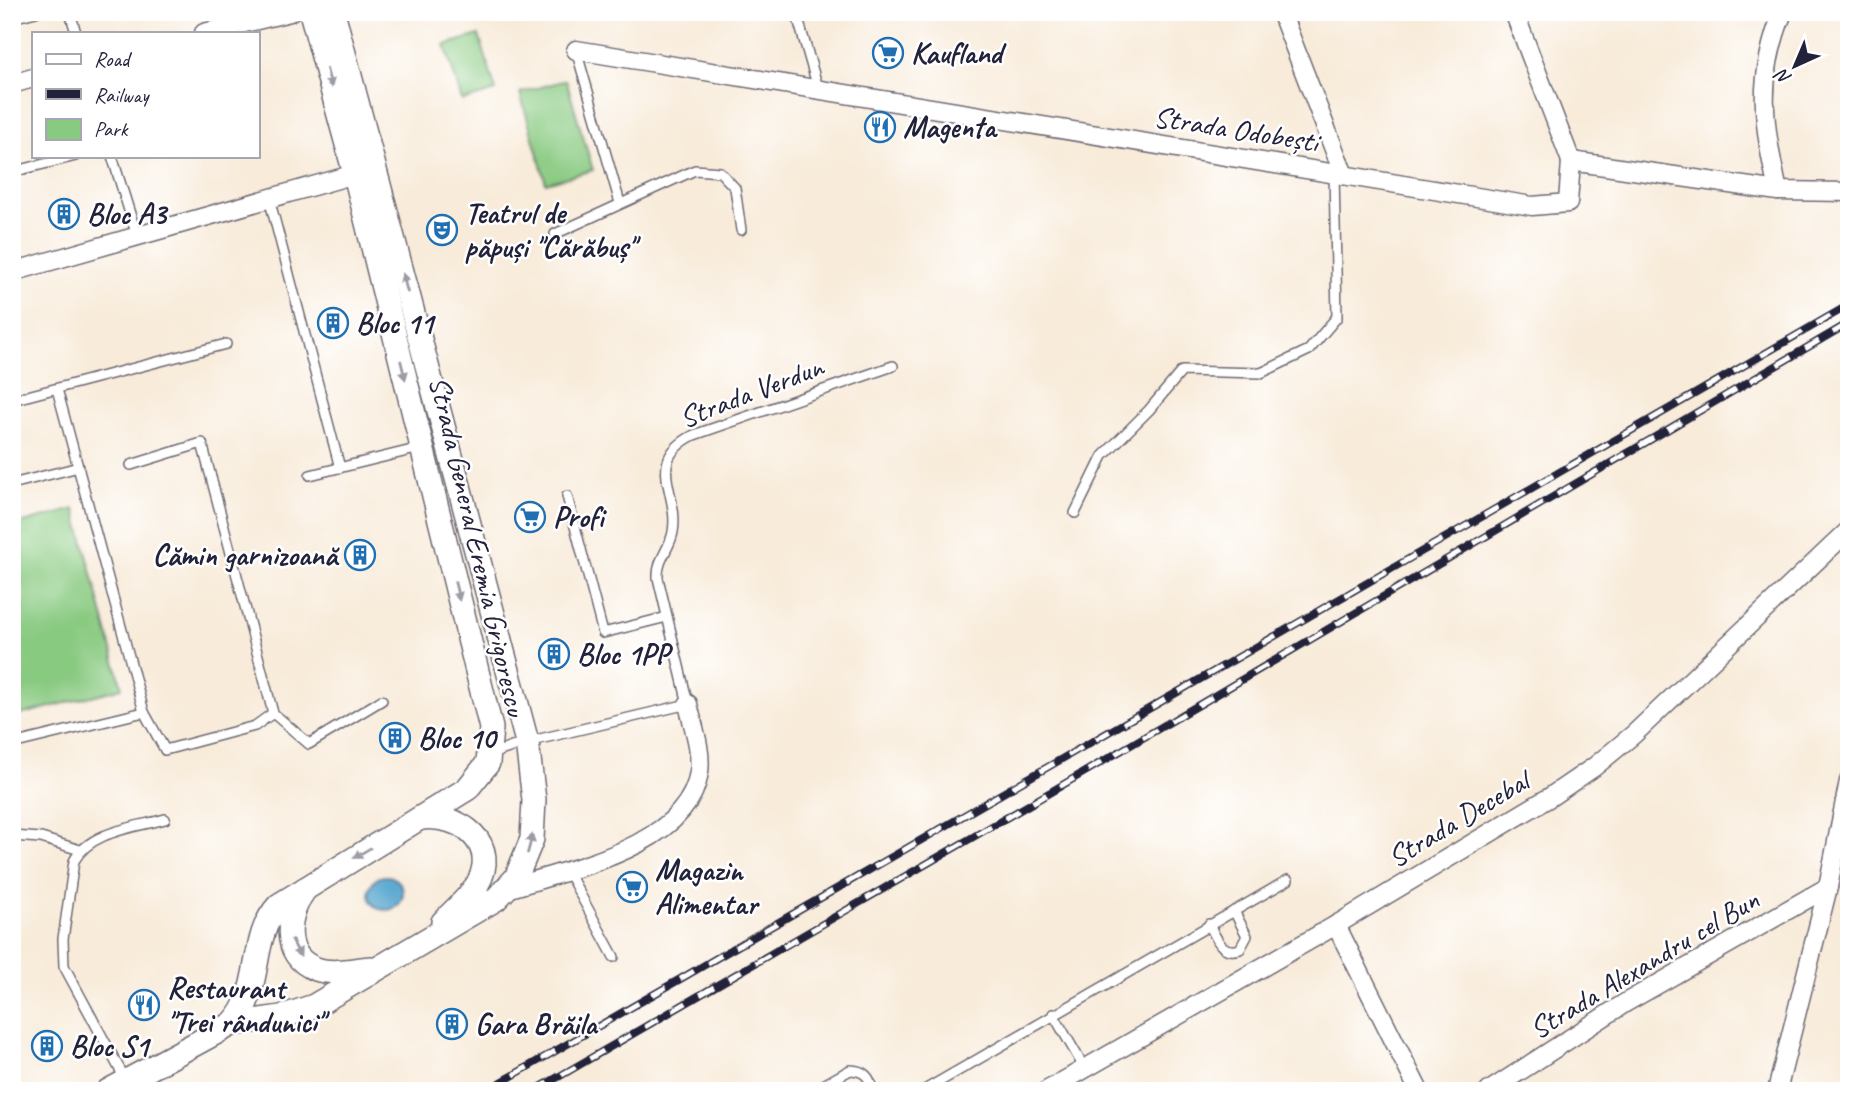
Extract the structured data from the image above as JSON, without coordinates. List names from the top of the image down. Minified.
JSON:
{"streets":{"street":["Strada Odobești","Strada General Eremia Grigorescu","Strada Decebal","Strada Alexandru cel Bun"],"lane":["Strada Verdun"]},"places":{"supermarket":["Kaufland","Profi","Magazin Alimentar"],"restaurant":["Magenta","Restaurant \"Trei rândunici\""],"building":["Bloc A3","Bloc 11","Cămin garnizoană","Bloc 1PP","Bloc 10","Gara Brăila","Bloc S1"],"theatre":["Teatrul de păpuși \"Cărăbuș\""]},"legend":["Road","Railway","Park"],"north":"bottom left"}
